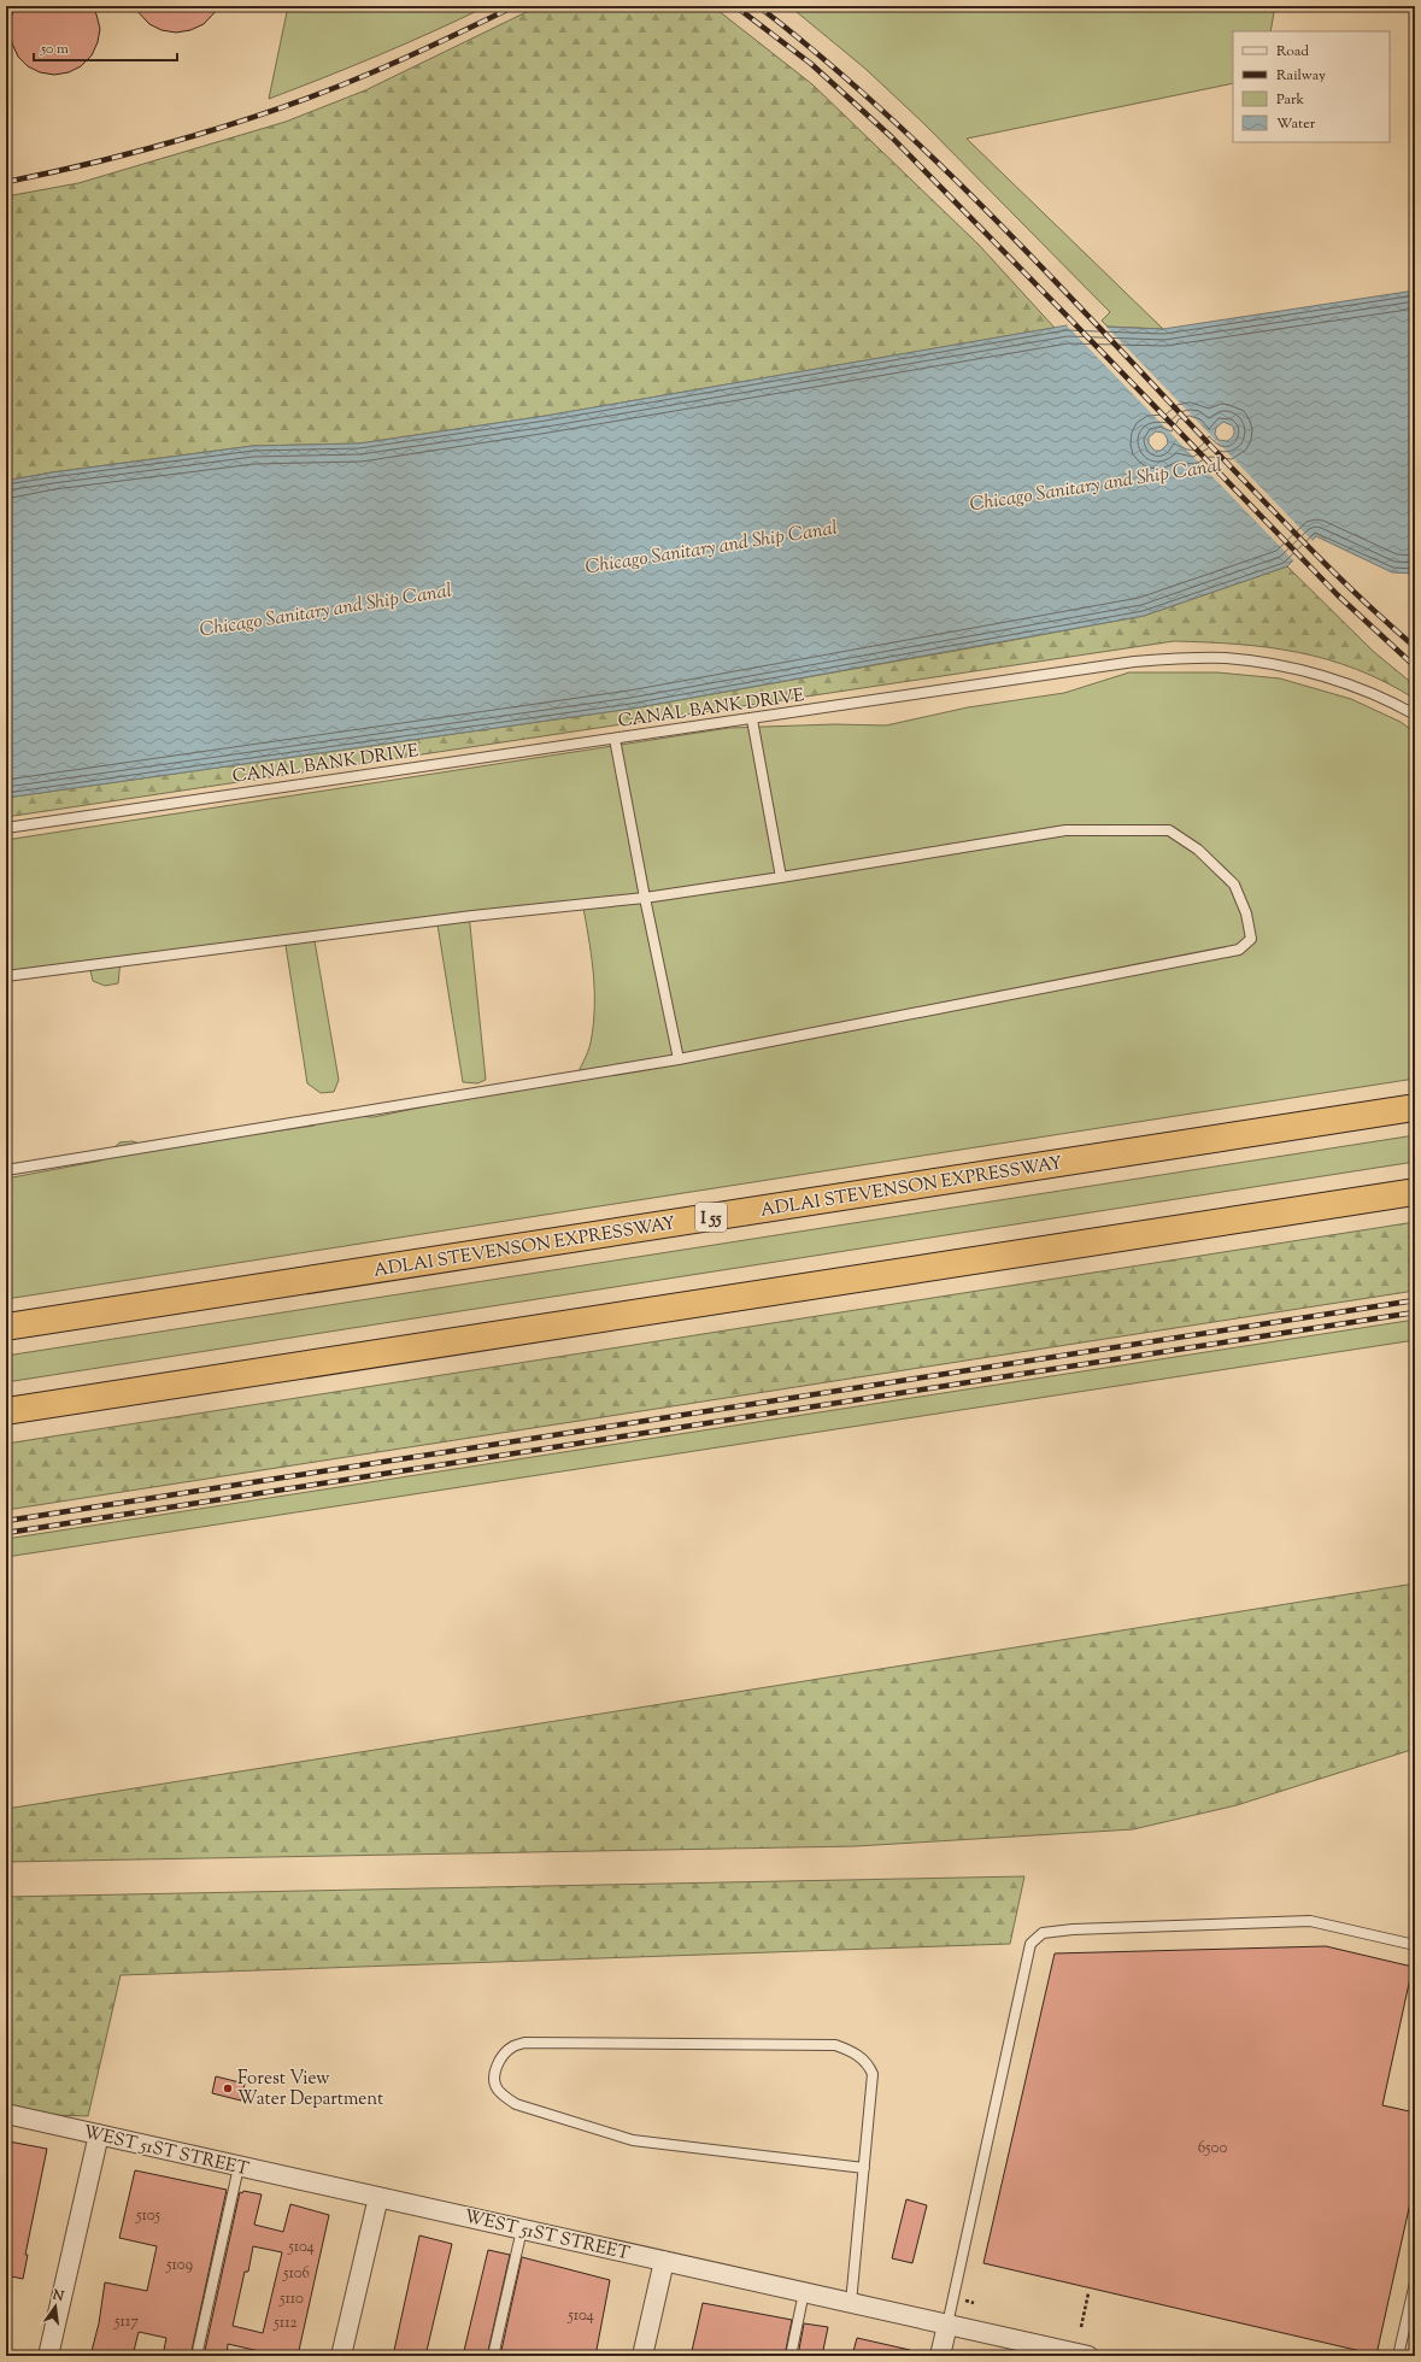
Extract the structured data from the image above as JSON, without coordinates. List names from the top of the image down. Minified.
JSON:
{"streets":{"highway":["ADLAI STEVENSON EXPRESSWAY","I 55"],"street":["WEST 51ST STREET"],"lane":["CANAL BANK DRIVE"]},"water":["Chicago Sanitary and Ship Canal"],"places":["Forest View Water Department"],"house_numbers":["6500","5105","5104","5109","5106","5110","5104","5117","5112"],"legend":["Road","Railway","Park","Water"],"scale_bar":"50 m","north":"top"}
